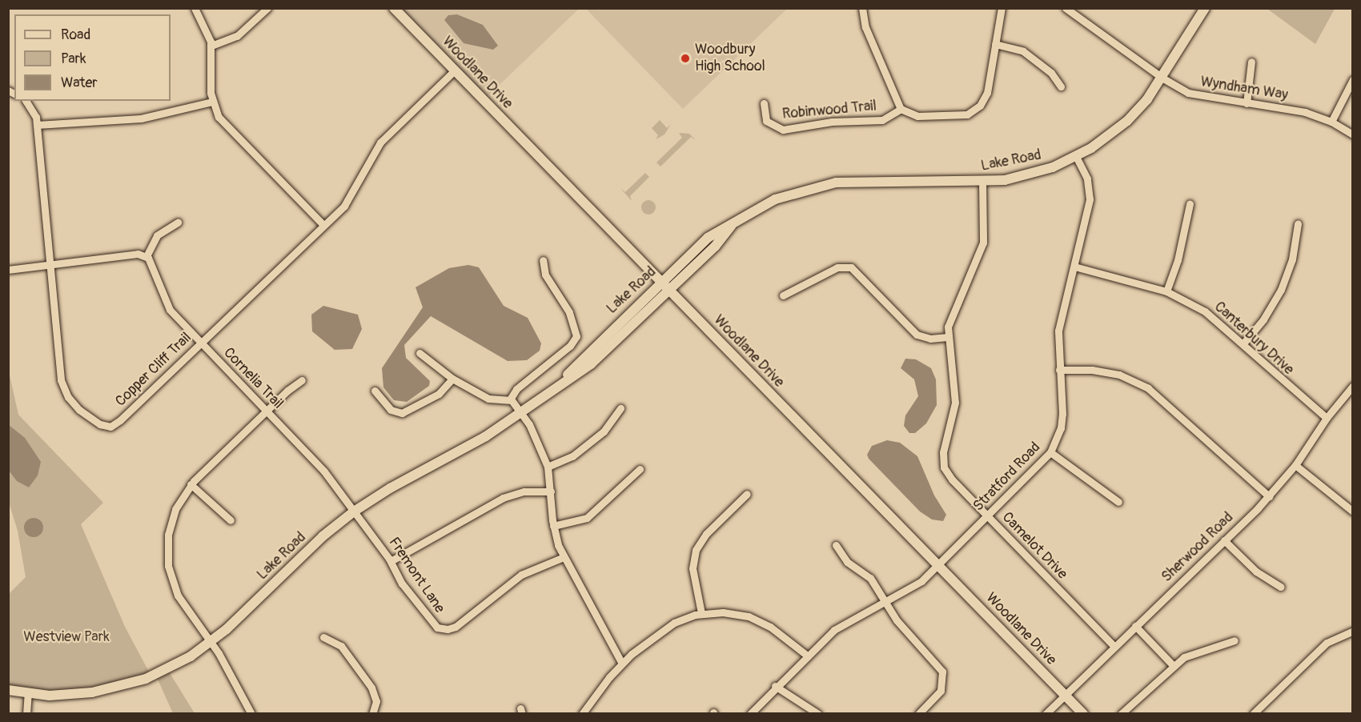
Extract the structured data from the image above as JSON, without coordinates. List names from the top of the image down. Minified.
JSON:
{"streets":{"street":["Woodlane Drive","Wyndham Way","Robinwood Trail","Lake Road","Canterbury Drive","Copper Cliff Trail","Cornelia Trail","Stratford Road","Camelot Drive","Sherwood Road","Fremont Lane"]},"crossings":[["Woodlane Drive","Lake Road"],["Woodlane Drive","Copper Cliff Trail"],["Woodlane Drive","Stratford Road"],["Woodlane Drive","Sherwood Road"],["Wyndham Way","Lake Road"],["Lake Road","Cornelia Trail"],["Lake Road","Stratford Road"],["Lake Road","Camelot Drive"],["Lake Road","Fremont Lane"],["Canterbury Drive","Stratford Road"],["Canterbury Drive","Sherwood Road"],["Copper Cliff Trail","Cornelia Trail"],["Cornelia Trail","Fremont Lane"],["Stratford Road","Camelot Drive"],["Camelot Drive","Sherwood Road"]],"parks":["Westview Park"],"places":["Woodbury High School"],"legend":["Road","Park","Water"]}
